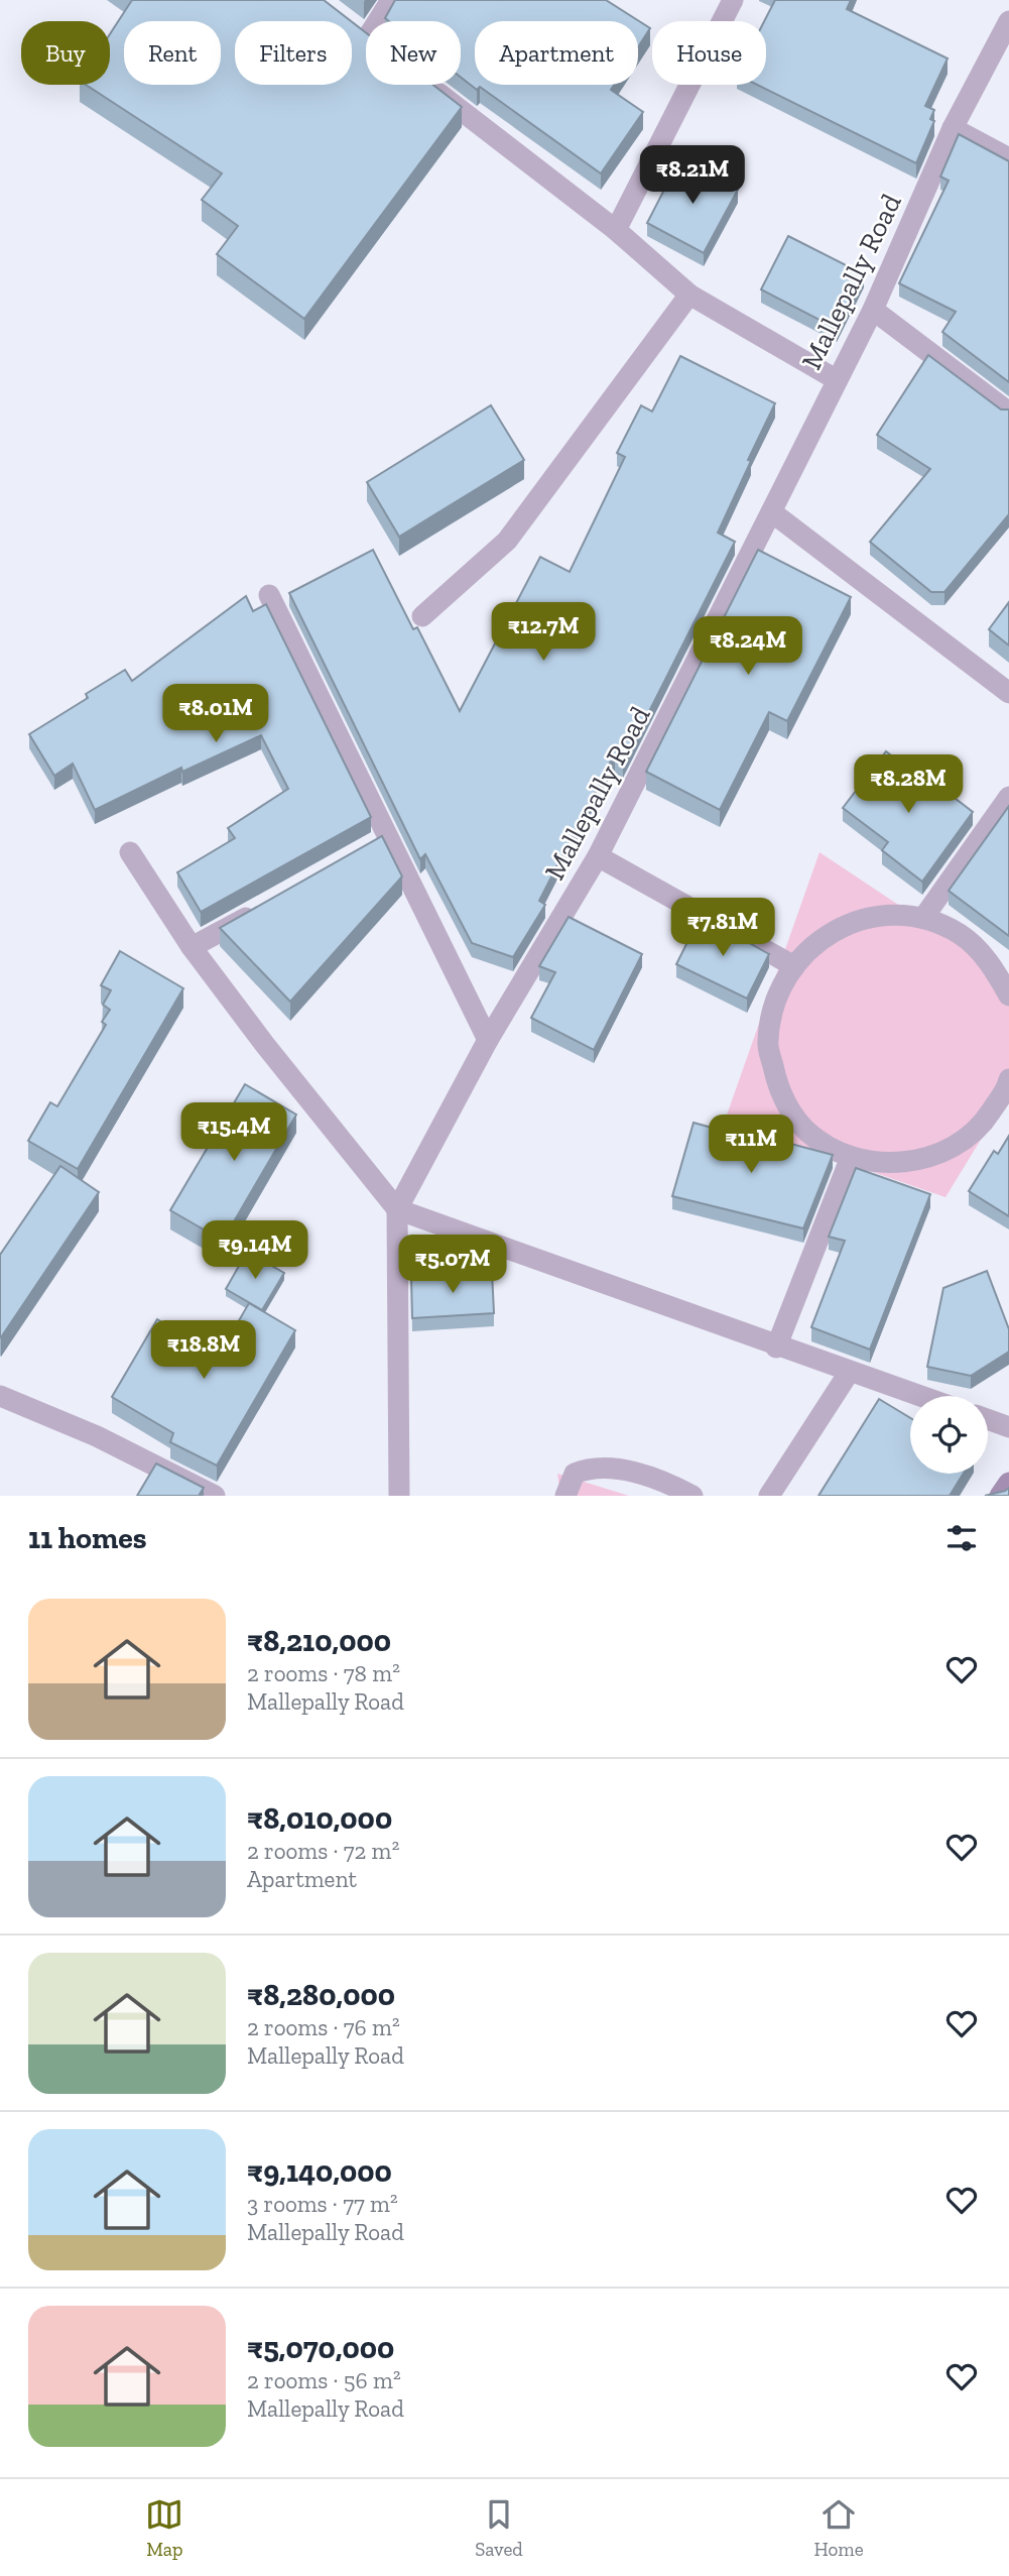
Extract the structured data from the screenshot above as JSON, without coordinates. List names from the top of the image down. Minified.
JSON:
{"streets":{"street":["Mallepally Road"]},"page":{"chip":["Buy","Rent","Filters","New","Apartment","House"],"price":["₹8.21M","₹12.7M","₹8.24M","₹8.01M","₹8.28M","₹7.81M","₹15.4M","₹11M","₹9.14M","₹5.07M","₹18.8M"],"heading":"11 homes","list":[{"name":"₹8,210,000","note":"2 rooms · 78 m² · Mallepally Road"},{"name":"₹8,010,000","note":"2 rooms · 72 m² · Apartment"},{"name":"₹8,280,000","note":"2 rooms · 76 m² · Mallepally Road"},{"name":"₹9,140,000","note":"3 rooms · 77 m² · Mallepally Road"},{"name":"₹5,070,000","note":"2 rooms · 56 m² · Mallepally Road"}],"tabs":["Map","Saved","Home"]}}
